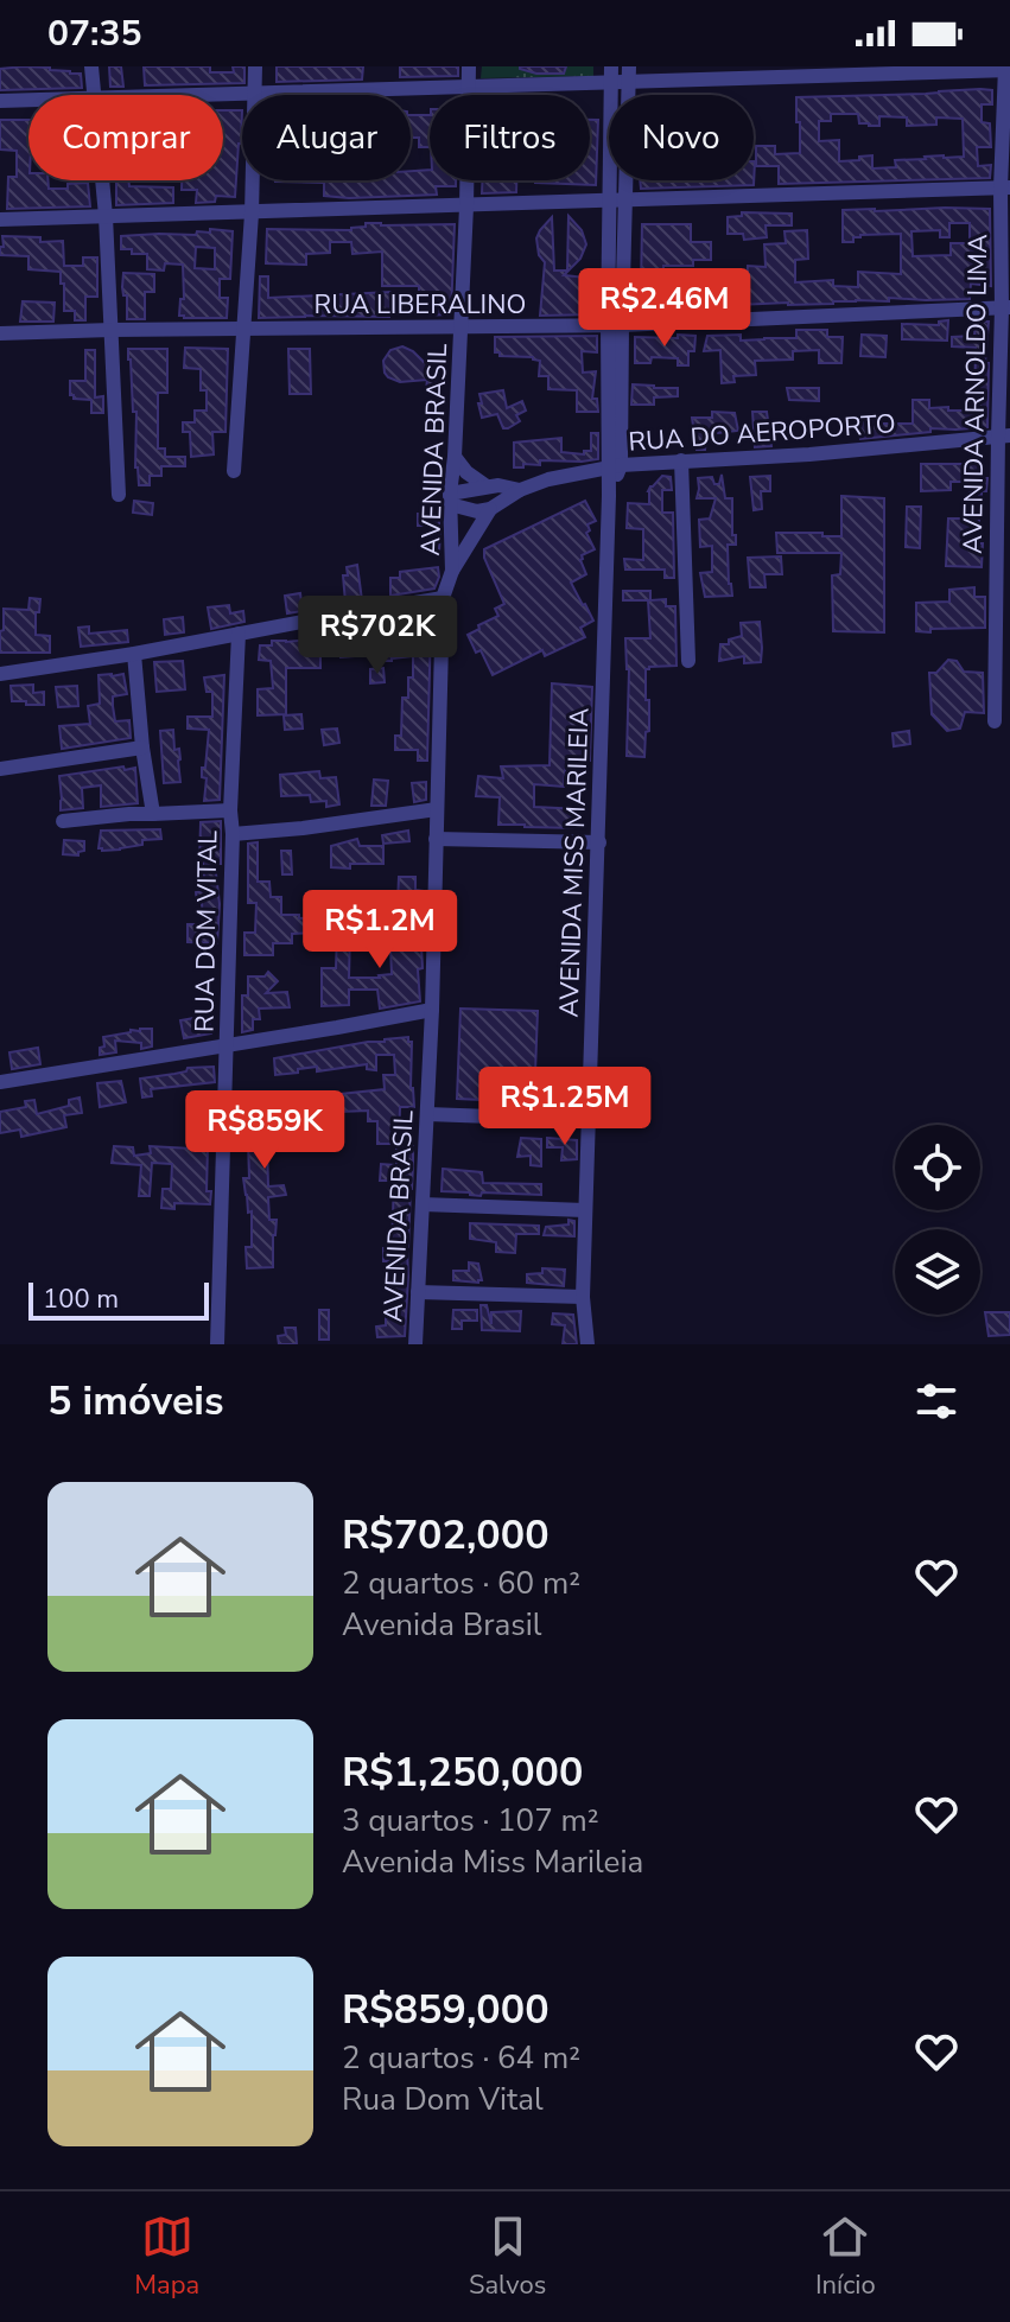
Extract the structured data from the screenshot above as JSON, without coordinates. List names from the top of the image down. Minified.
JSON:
{"streets":{"street":["RUA LIBERALINO","AVENIDA ARNOLDO LIMA","RUA DO AEROPORTO","AVENIDA BRASIL","AVENIDA MISS MARILEIA","RUA DOM VITAL"]},"crossings":[["RUA LIBERALINO","AVENIDA ARNOLDO LIMA"],["RUA LIBERALINO","AVENIDA BRASIL"],["AVENIDA ARNOLDO LIMA","RUA DO AEROPORTO"],["RUA DO AEROPORTO","AVENIDA MISS MARILEIA"]],"scale_bar":"100 m","page":{"status":"07:35","chip":["Comprar","Alugar","Filtros","Novo"],"price":["R$2.46M","R$702K","R$1.2M","R$1.25M","R$859K"],"scale":"100 m","heading":"5 imóveis","list":[{"name":"R$702,000","note":"2 quartos · 60 m² · Avenida Brasil"},{"name":"R$1,250,000","note":"3 quartos · 107 m² · Avenida Miss Marileia"},{"name":"R$859,000","note":"2 quartos · 64 m² · Rua Dom Vital"}],"tabs":["Mapa","Salvos","Início"]}}
